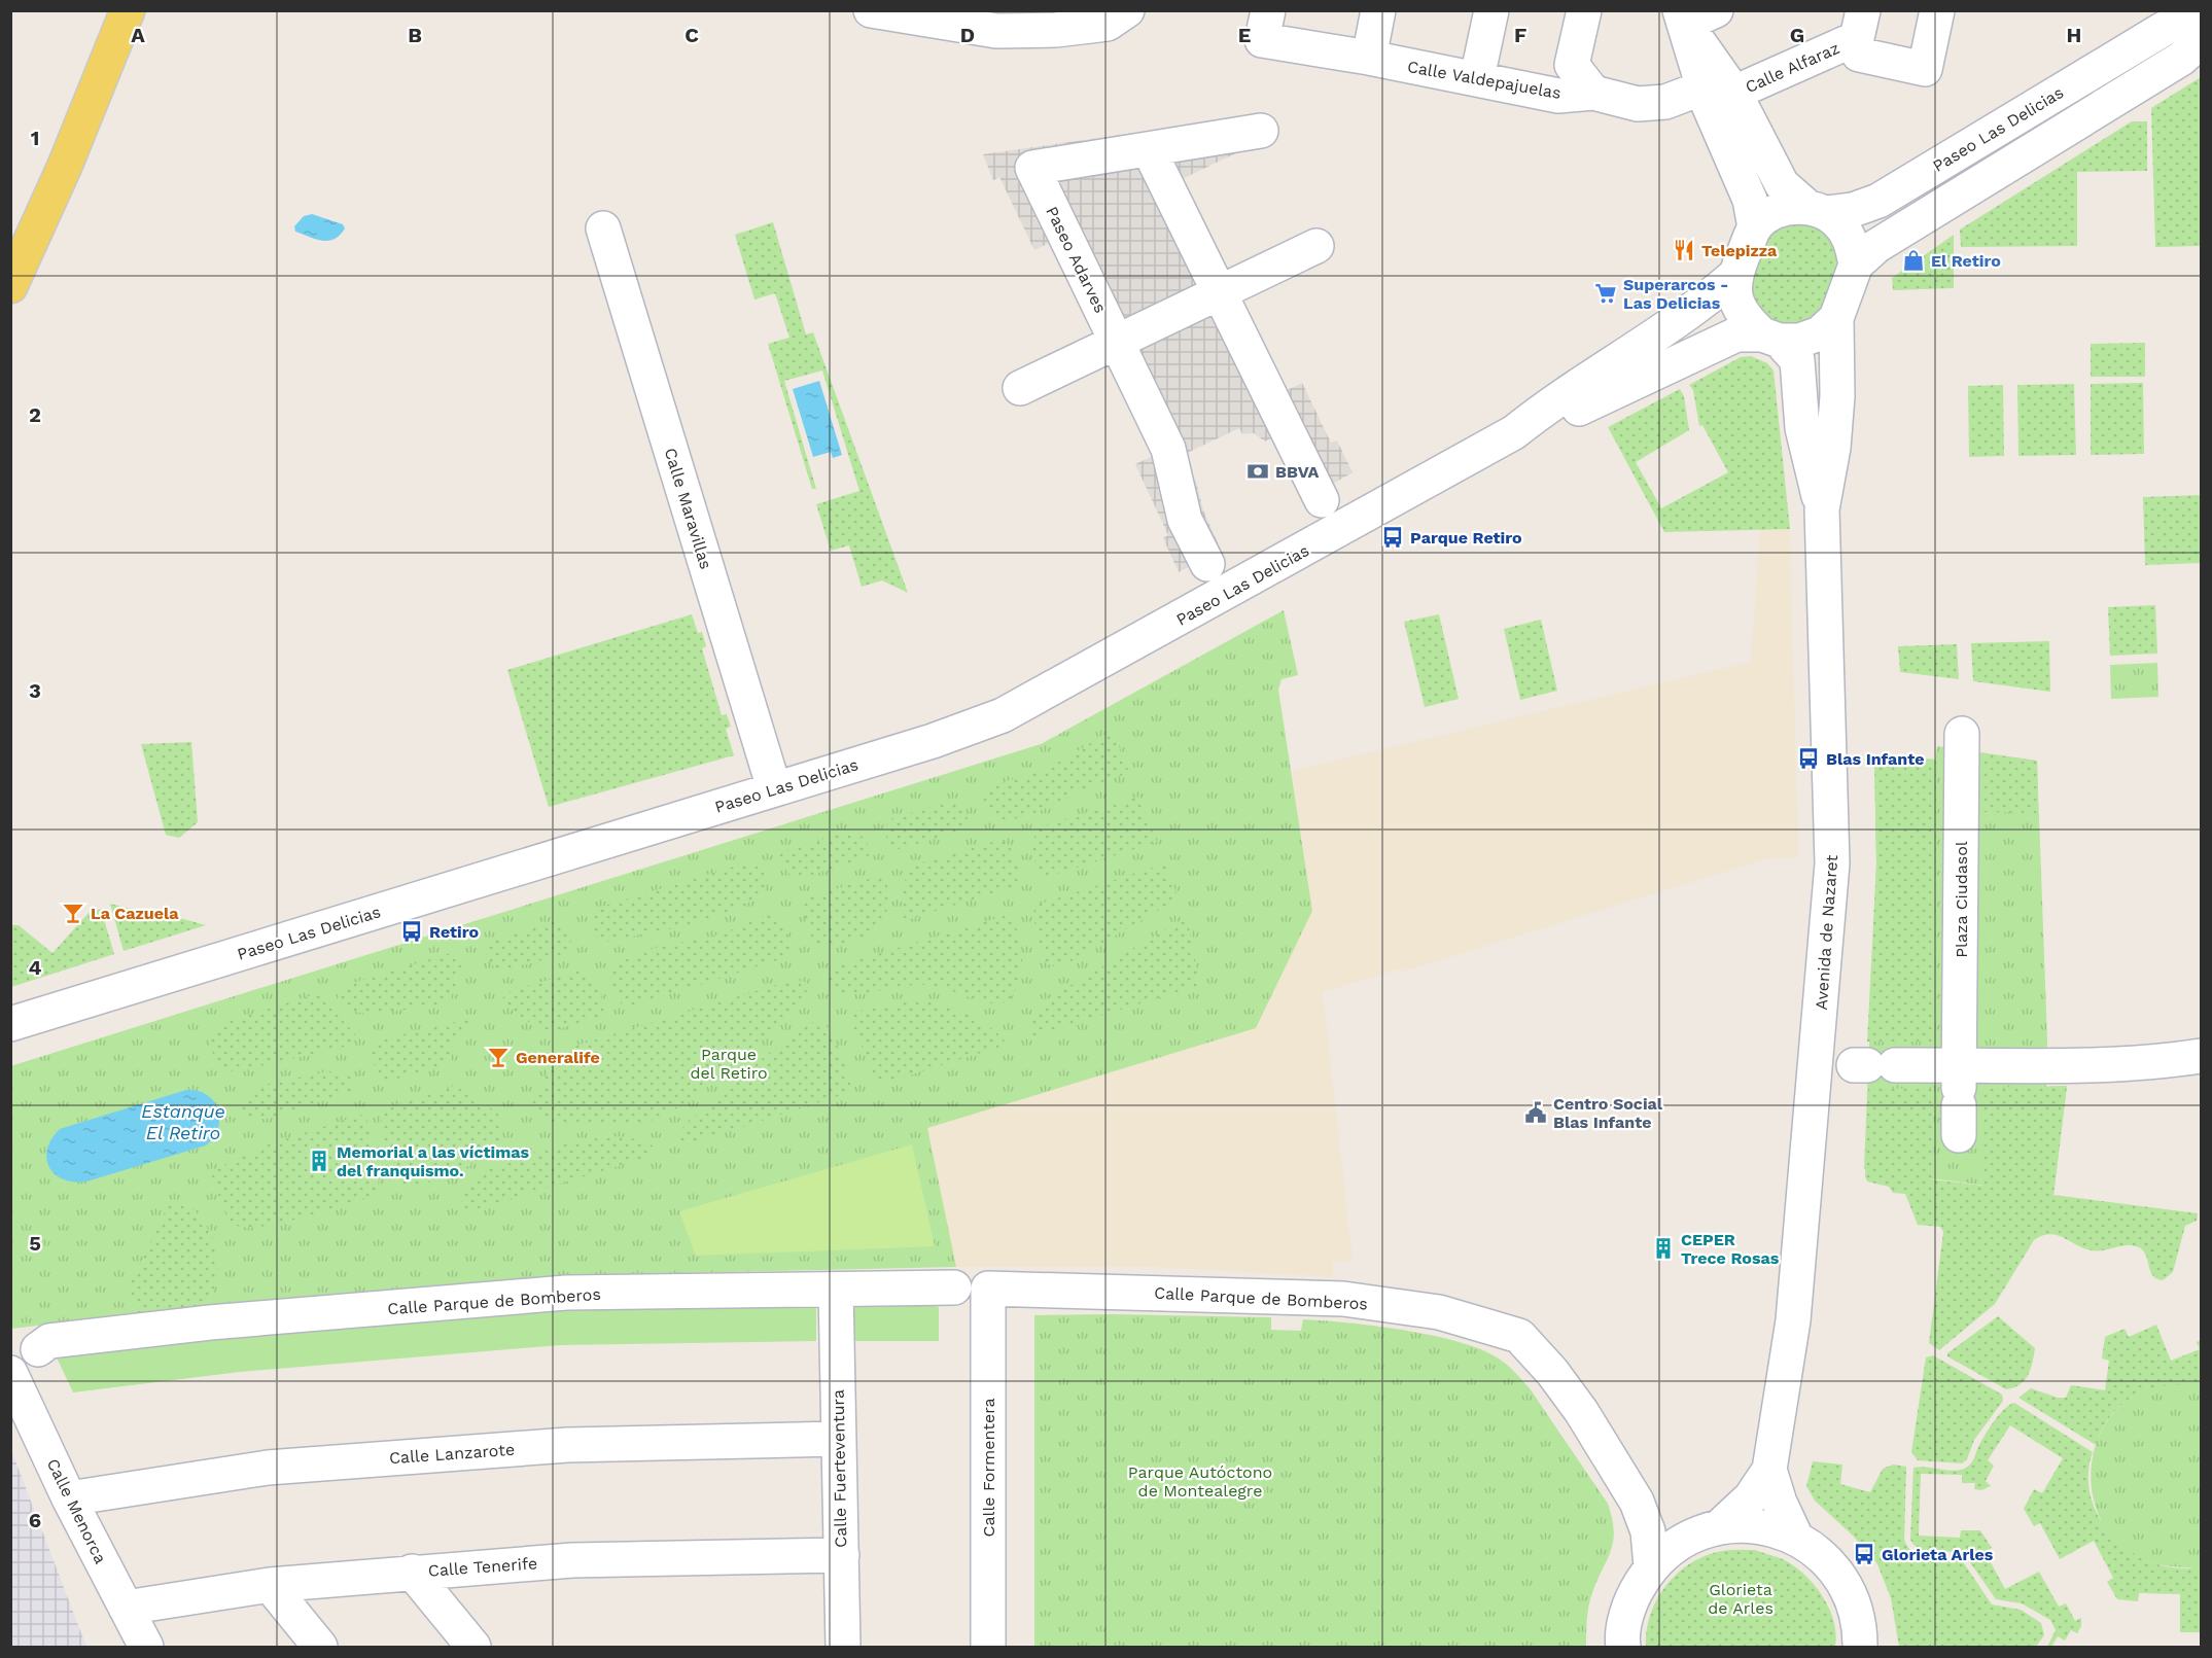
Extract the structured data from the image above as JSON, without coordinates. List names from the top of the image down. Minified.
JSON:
{"streets":{"street":["Calle Alfaraz","Calle Valdepajuelas","Paseo Las Delicias","Paseo Adarves","Calle Maravillas","Plaza Ciudasol","Avenida de Nazaret","Calle Parque de Bomberos","Calle Lanzarote","Calle Formentera","Calle Fuerteventura","Calle Menorca","Calle Tenerife"]},"crossings":[["Calle Alfaraz","Calle Valdepajuelas"],["Paseo Las Delicias","Calle Maravillas"],["Paseo Las Delicias","Avenida de Nazaret"],["Calle Parque de Bomberos","Calle Formentera"],["Calle Parque de Bomberos","Calle Fuerteventura"],["Calle Lanzarote","Calle Fuerteventura"],["Calle Lanzarote","Calle Menorca"],["Calle Fuerteventura","Calle Tenerife"],["Calle Menorca","Calle Tenerife"]],"water":["Estanque El Retiro"],"parks":["Parque del Retiro","Parque Autóctono de Montealegre","Glorieta de Arles"],"places":{"restaurant":["Telepizza"],"shop":["El Retiro"],"supermarket":["Superarcos - Las Delicias"],"bank":["BBVA"],"bus stop":["Parque Retiro","Blas Infante","Retiro","Glorieta Arles"],"bar":["La Cazuela","Generalife"],"public building":["Centro Social Blas Infante"],"building":["Memorial a las víctimas del franquismo.","CEPER Trece Rosas"]},"grid":{"columns":["A","B","C","D","E","F","G","H"],"rows":["1","2","3","4","5","6"]}}
